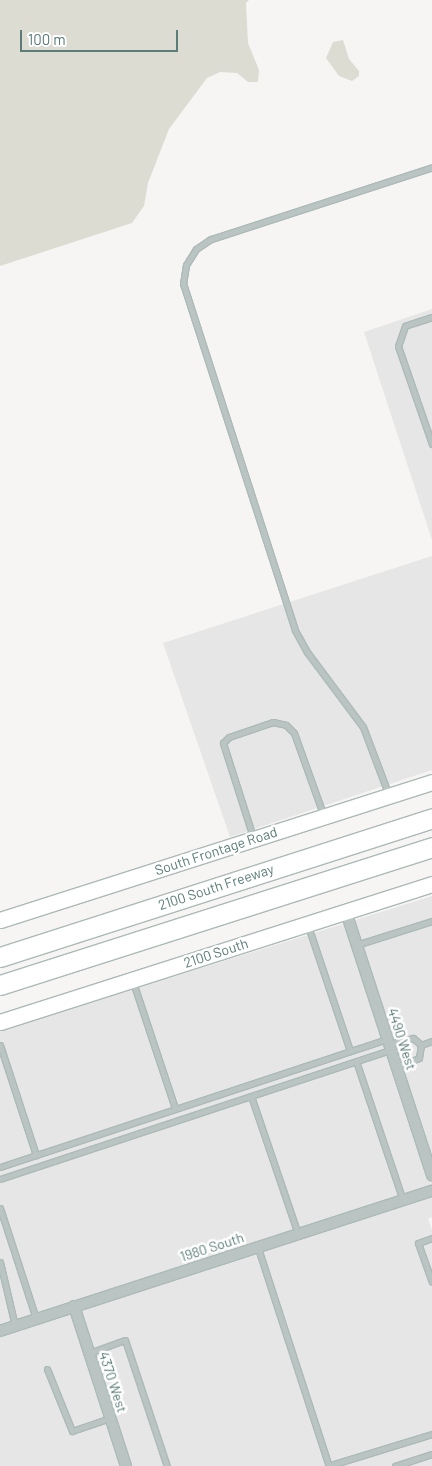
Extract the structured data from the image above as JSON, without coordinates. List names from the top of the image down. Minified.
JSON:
{"streets":{"highway":["2100 South Freeway"],"street":["South Frontage Road","2100 South","4490 West","1980 South","4370 West"]},"crossings":[["2100 South","4490 West"],["1980 South","4370 West"]],"scale_bar":"100 m"}
